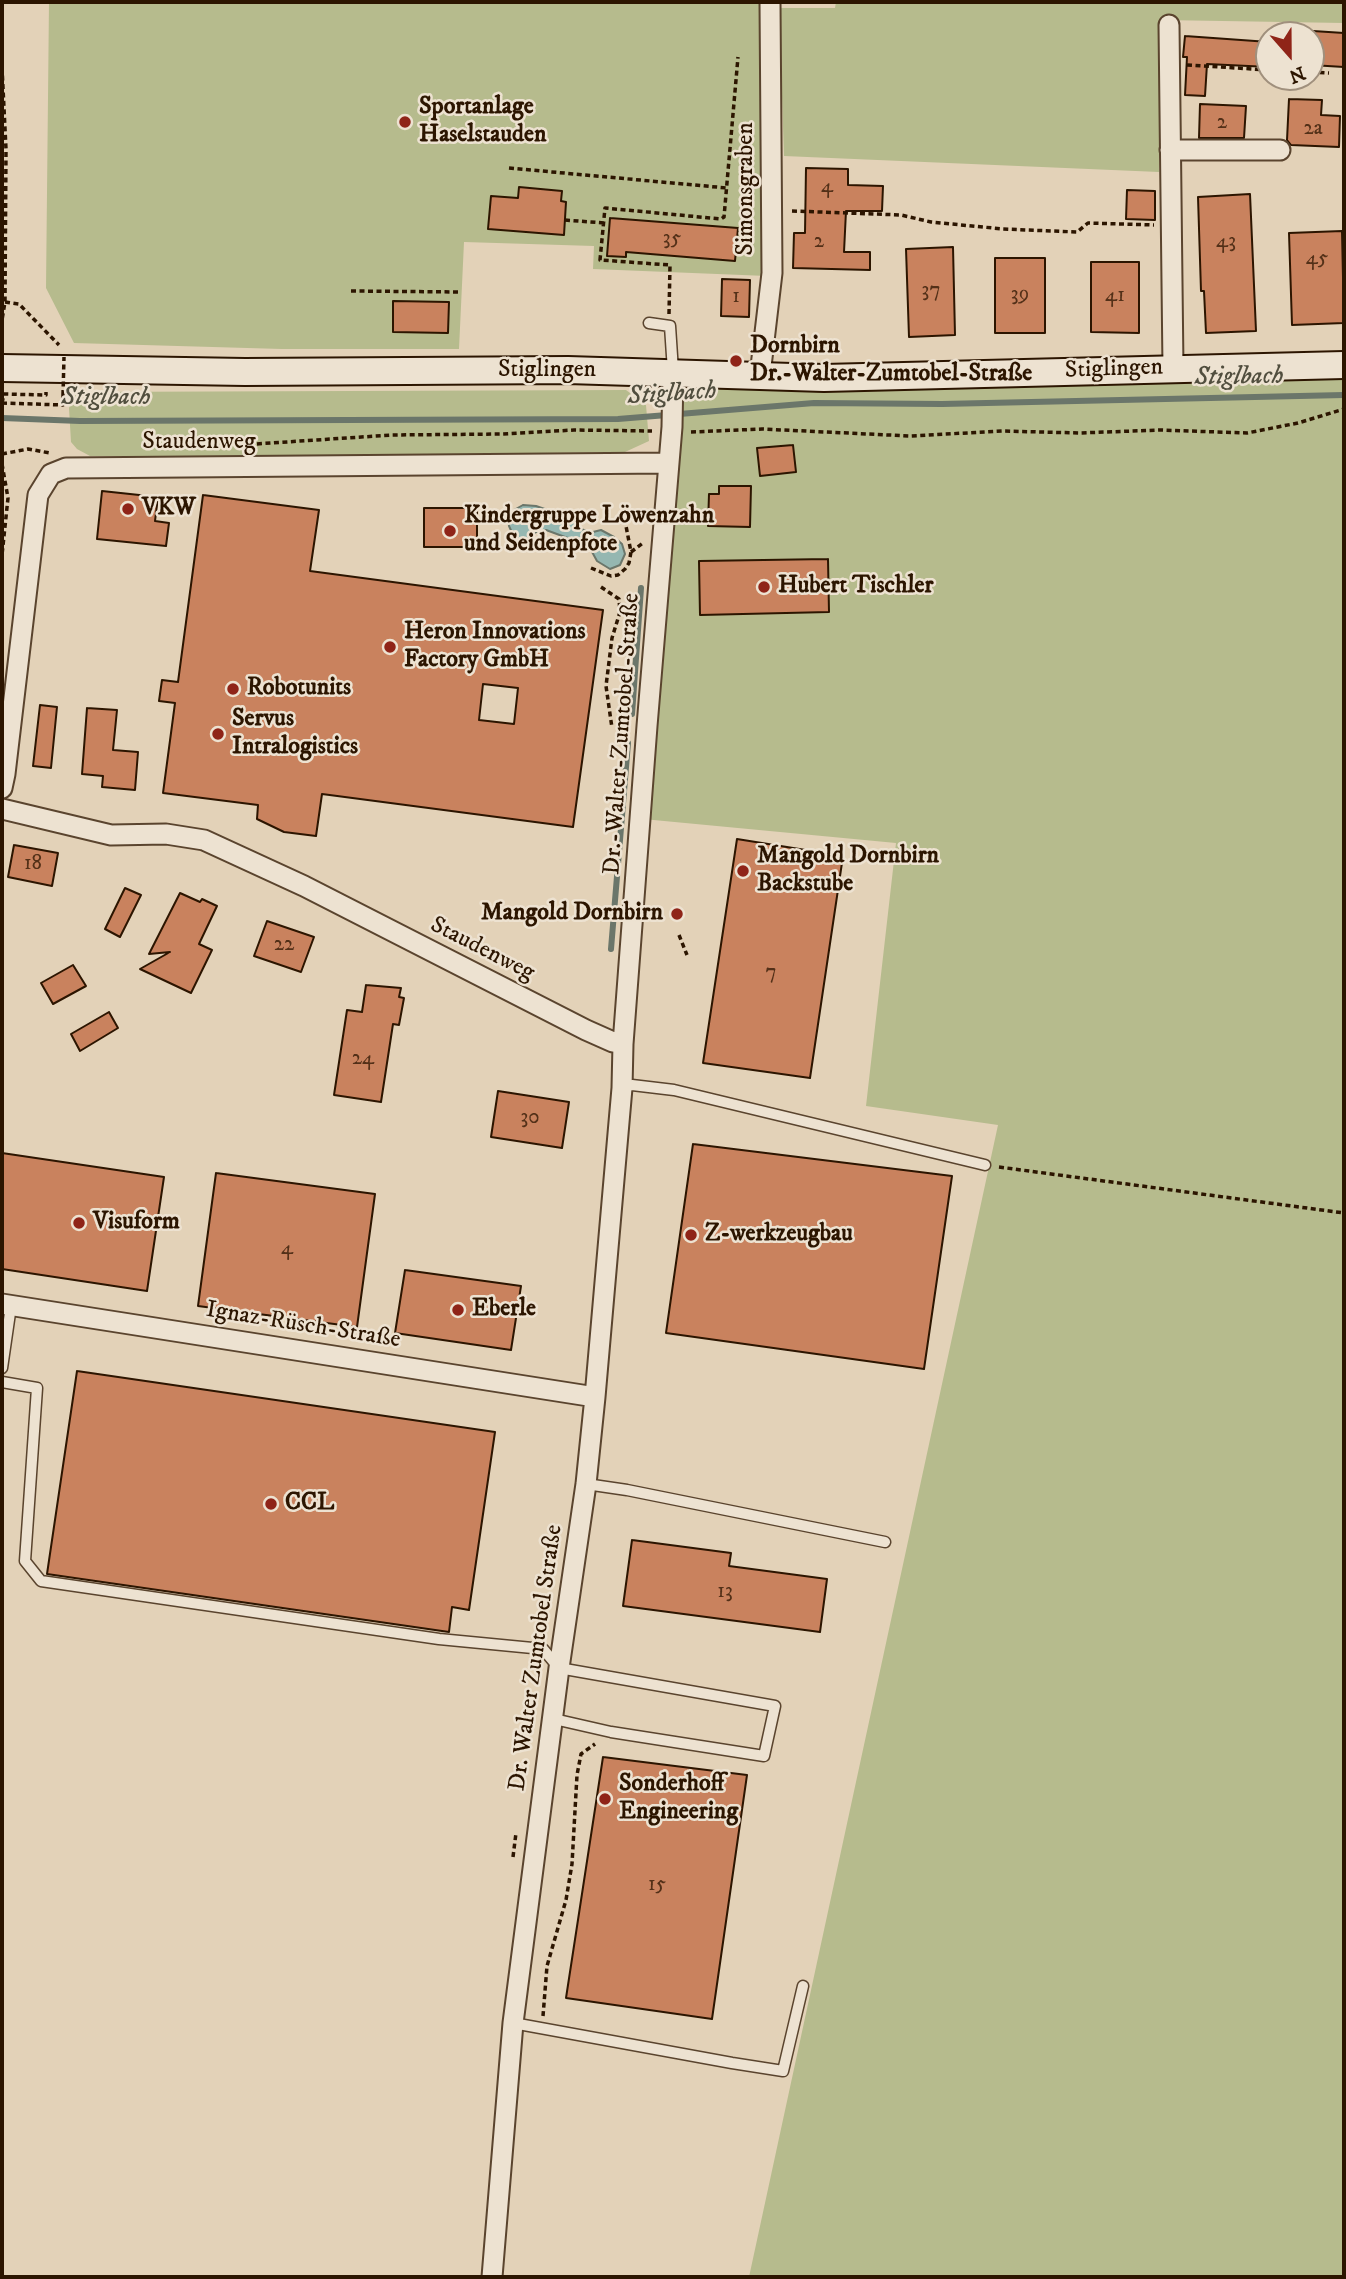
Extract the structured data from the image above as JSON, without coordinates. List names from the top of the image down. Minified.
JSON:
{"streets":{"main road":["Stiglingen"],"street":["Simonsgraben","Staudenweg","Dr.-Walter-Zumtobel-Straße","Ignaz-Rüsch-Straße","Dr. Walter Zumtobel Straße"]},"crossings":[["Simonsgraben","Stiglingen"],["Staudenweg","Dr.-Walter-Zumtobel-Straße"],["Staudenweg","Dr. Walter Zumtobel Straße"],["Dr.-Walter-Zumtobel-Straße","Dr. Walter Zumtobel Straße"],["Ignaz-Rüsch-Straße","Dr. Walter Zumtobel Straße"]],"water":["Stiglbach"],"places":["Sportanlage Haselstauden","Dornbirn Dr.-Walter-Zumtobel-Straße","VKW","Kindergruppe Löwenzahn und Seidenpfote","Hubert Tischler","Heron Innovations Factory GmbH","Robotunits","Servus Intralogistics","Mangold Dornbirn Backstube","Mangold Dornbirn","Visuform","Z-werkzeugbau","Eberle","CCL","Sonderhoff Engineering"],"house_numbers":["2","2a","4","35","2","43","45","37","39","41","1","18","22","7","24","30","4","13","15"],"north":"bottom"}
